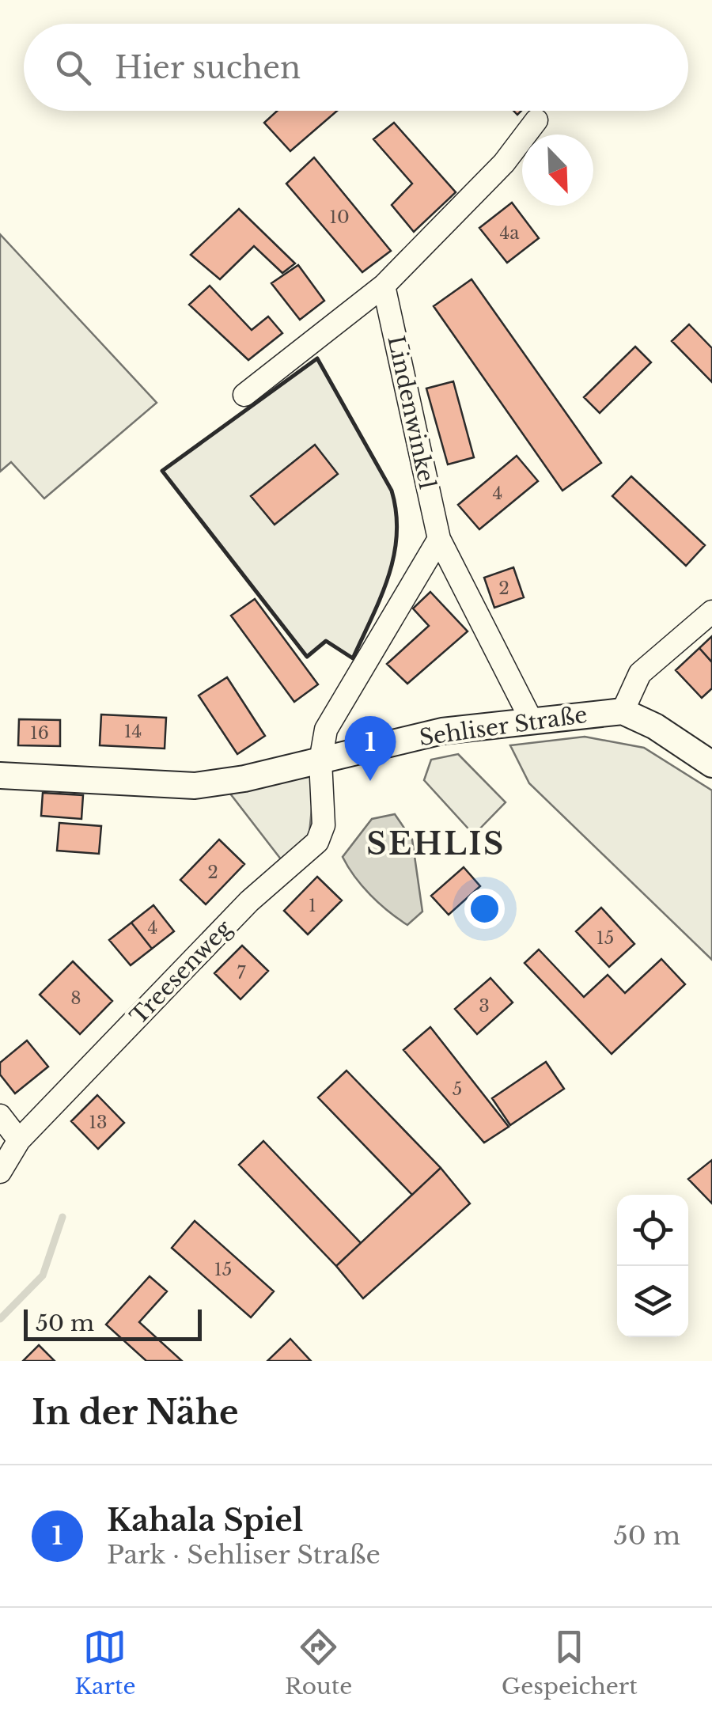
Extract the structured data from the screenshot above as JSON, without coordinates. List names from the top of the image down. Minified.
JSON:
{"streets":{"street":["Lindenwinkel","Sehliser Straße","Treesenweg"]},"crossings":[["Lindenwinkel","Sehliser Straße"],["Sehliser Straße","Treesenweg"]],"districts":["SEHLIS"],"house_numbers":["10","4a","4","2","14","16","2","1","4","15","7","8","3","5","13","15"],"scale_bar":"50 m","north":"bottom right","page":{"search":"Hier suchen","pins":"1","scale":"50 m","heading":"In der Nähe","list":[{"mark":"1","name":"Kahala Spiel","note":"Park · Sehliser Straße","value":"50 m"}],"nav":["Karte","Route","Gespeichert"]}}
